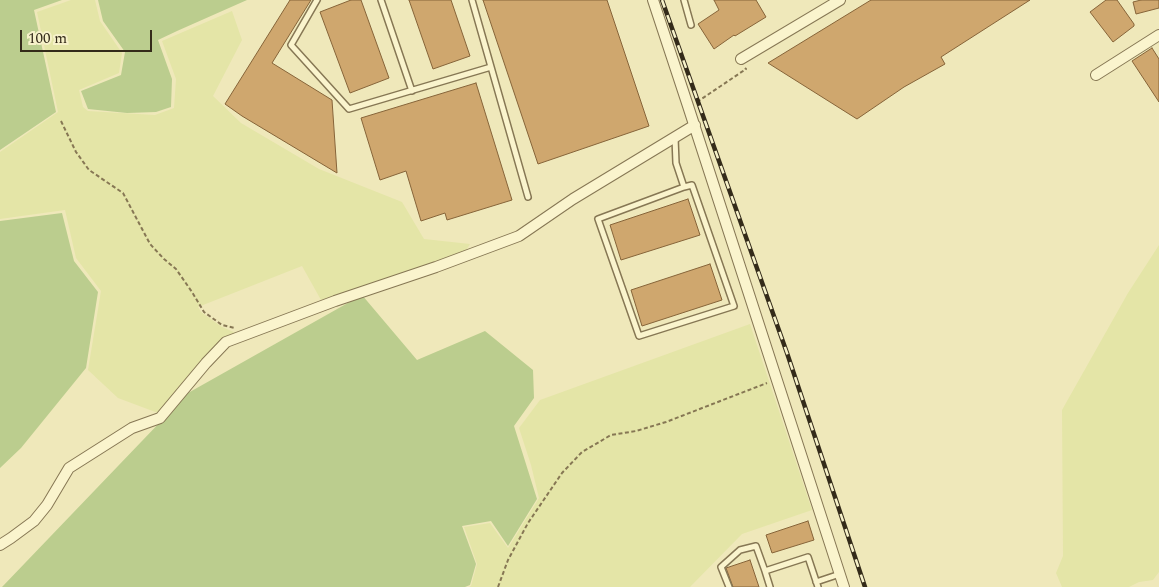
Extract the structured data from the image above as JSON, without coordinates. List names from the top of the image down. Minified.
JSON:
{"scale_bar":"100 m"}
